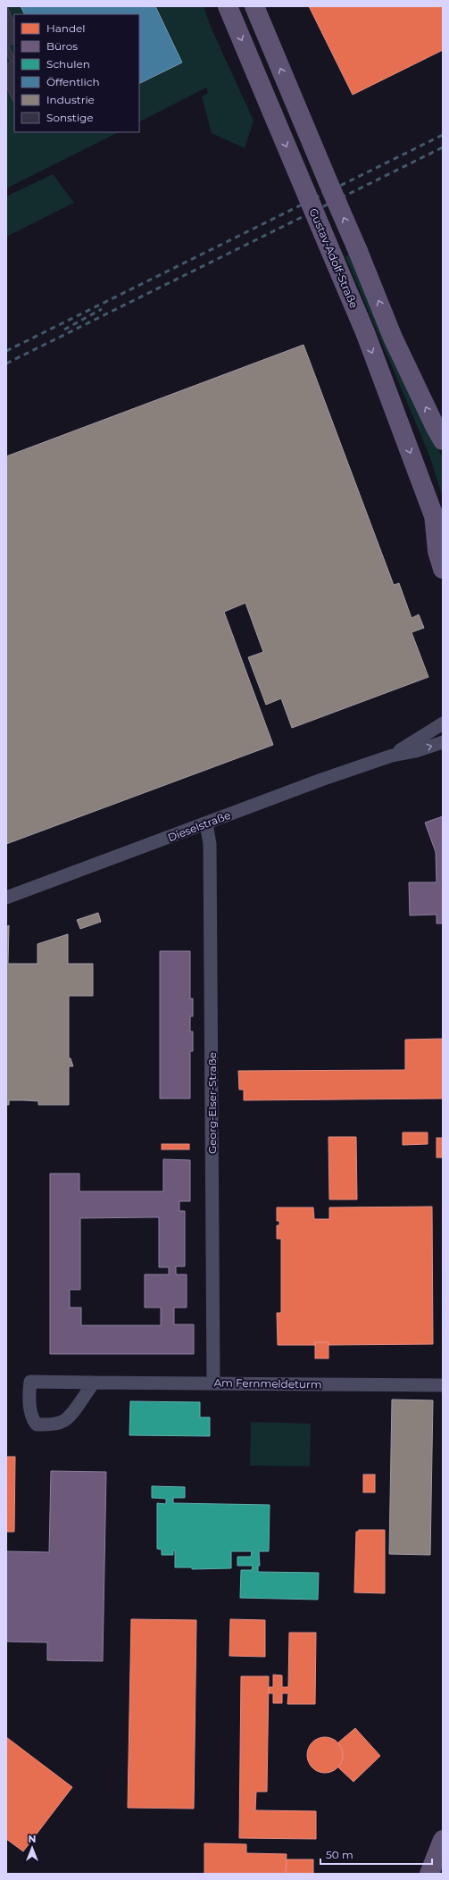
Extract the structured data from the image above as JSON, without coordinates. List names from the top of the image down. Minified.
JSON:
{"streets":{"main road":["Gustav-Adolf-Straße"],"street":["Dieselstraße","Georg-Elser-Straße","Am Fernmeldeturm"]},"crossings":[["Dieselstraße","Georg-Elser-Straße"],["Georg-Elser-Straße","Am Fernmeldeturm"]],"legend":["Handel","Büros","Schulen","Öffentlich","Industrie","Sonstige"],"scale_bar":"50 m","north":"top"}
